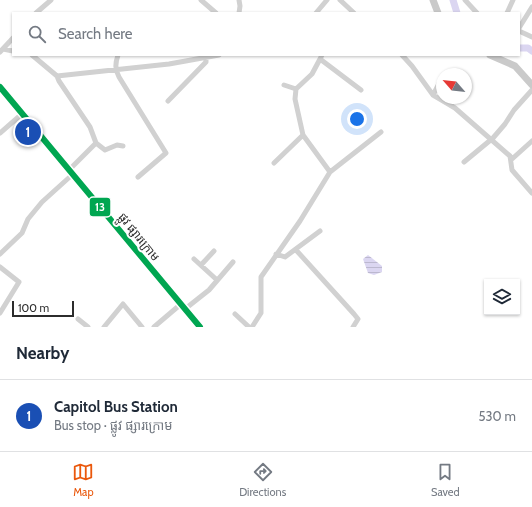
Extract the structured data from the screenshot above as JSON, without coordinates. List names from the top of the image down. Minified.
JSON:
{"streets":{"main road":["ផ្លូវ ផ្សារក្រោម"]},"lines":["transit line 13"],"scale_bar":"100 m","north":"top left","page":{"search":"Search here","pins":"1","scale":"100 m","heading":"Nearby","list":[{"mark":"1","name":"Capitol Bus Station","note":"Bus stop · ផ្លូវ ផ្សារក្រោម","value":"530 m"}],"nav":["Map","Directions","Saved"]}}
